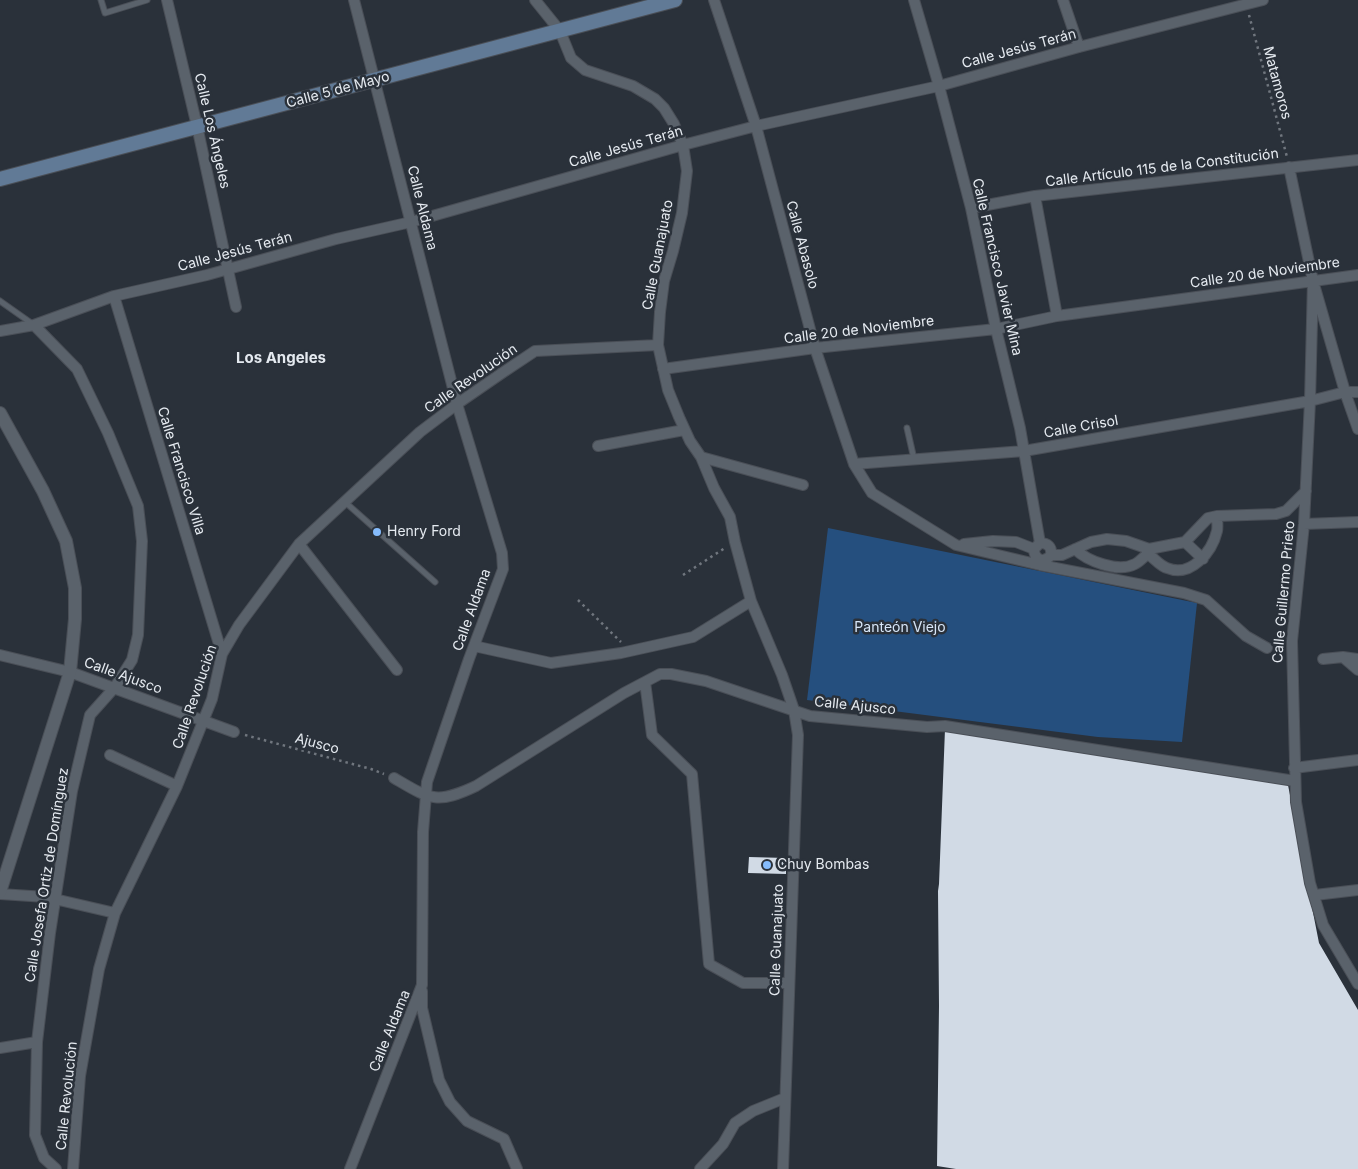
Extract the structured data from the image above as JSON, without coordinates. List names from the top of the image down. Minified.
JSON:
{"streets":{"main road":["Calle 5 de Mayo"],"street":["Calle Jesús Terán","Calle Los Ángeles","Calle Artículo 115 de la Constitución","Calle Aldama","Calle Abasolo","Calle Guanajuato","Calle Francisco Javier Mina","Calle 20 de Noviembre","Calle Revolución","Calle Crisol","Calle Francisco Villa","Calle Guillermo Prieto","Calle Ajusco","Calle Josefa Ortiz de Domínguez"],"path":["Matamoros","Ajusco"]},"crossings":[["Calle Jesús Terán","Matamoros"],["Calle Jesús Terán","Calle Los Ángeles"],["Calle Jesús Terán","Calle Aldama"],["Calle Jesús Terán","Calle Abasolo"],["Calle Jesús Terán","Calle Guanajuato"],["Calle Jesús Terán","Calle Francisco Javier Mina"],["Calle Jesús Terán","Calle Francisco Villa"],["Calle Jesús Terán","Calle Josefa Ortiz de Domínguez"],["Matamoros","Calle Artículo 115 de la Constitución"],["Calle 5 de Mayo","Calle Los Ángeles"],["Calle 5 de Mayo","Calle Aldama"],["Calle 5 de Mayo","Calle Guanajuato"],["Calle Artículo 115 de la Constitución","Calle Francisco Javier Mina"],["Calle Aldama","Calle Revolución"],["Calle Aldama","Calle Ajusco"],["Calle Abasolo","Calle 20 de Noviembre"],["Calle Abasolo","Calle Crisol"],["Calle Guanajuato","Calle 20 de Noviembre"],["Calle Guanajuato","Calle Revolución"],["Calle Guanajuato","Calle Ajusco"],["Calle Francisco Javier Mina","Calle 20 de Noviembre"],["Calle Francisco Javier Mina","Calle Crisol"],["Calle 20 de Noviembre","Calle Guillermo Prieto"],["Calle Revolución","Calle Francisco Villa"],["Calle Revolución","Calle Ajusco"],["Calle Crisol","Calle Guillermo Prieto"],["Calle Guillermo Prieto","Calle Ajusco"],["Calle Ajusco","Ajusco"],["Calle Ajusco","Calle Josefa Ortiz de Domínguez"]],"districts":["Los Angeles"],"parks":["Panteón Viejo"],"places":["Henry Ford","Chuy Bombas"]}
